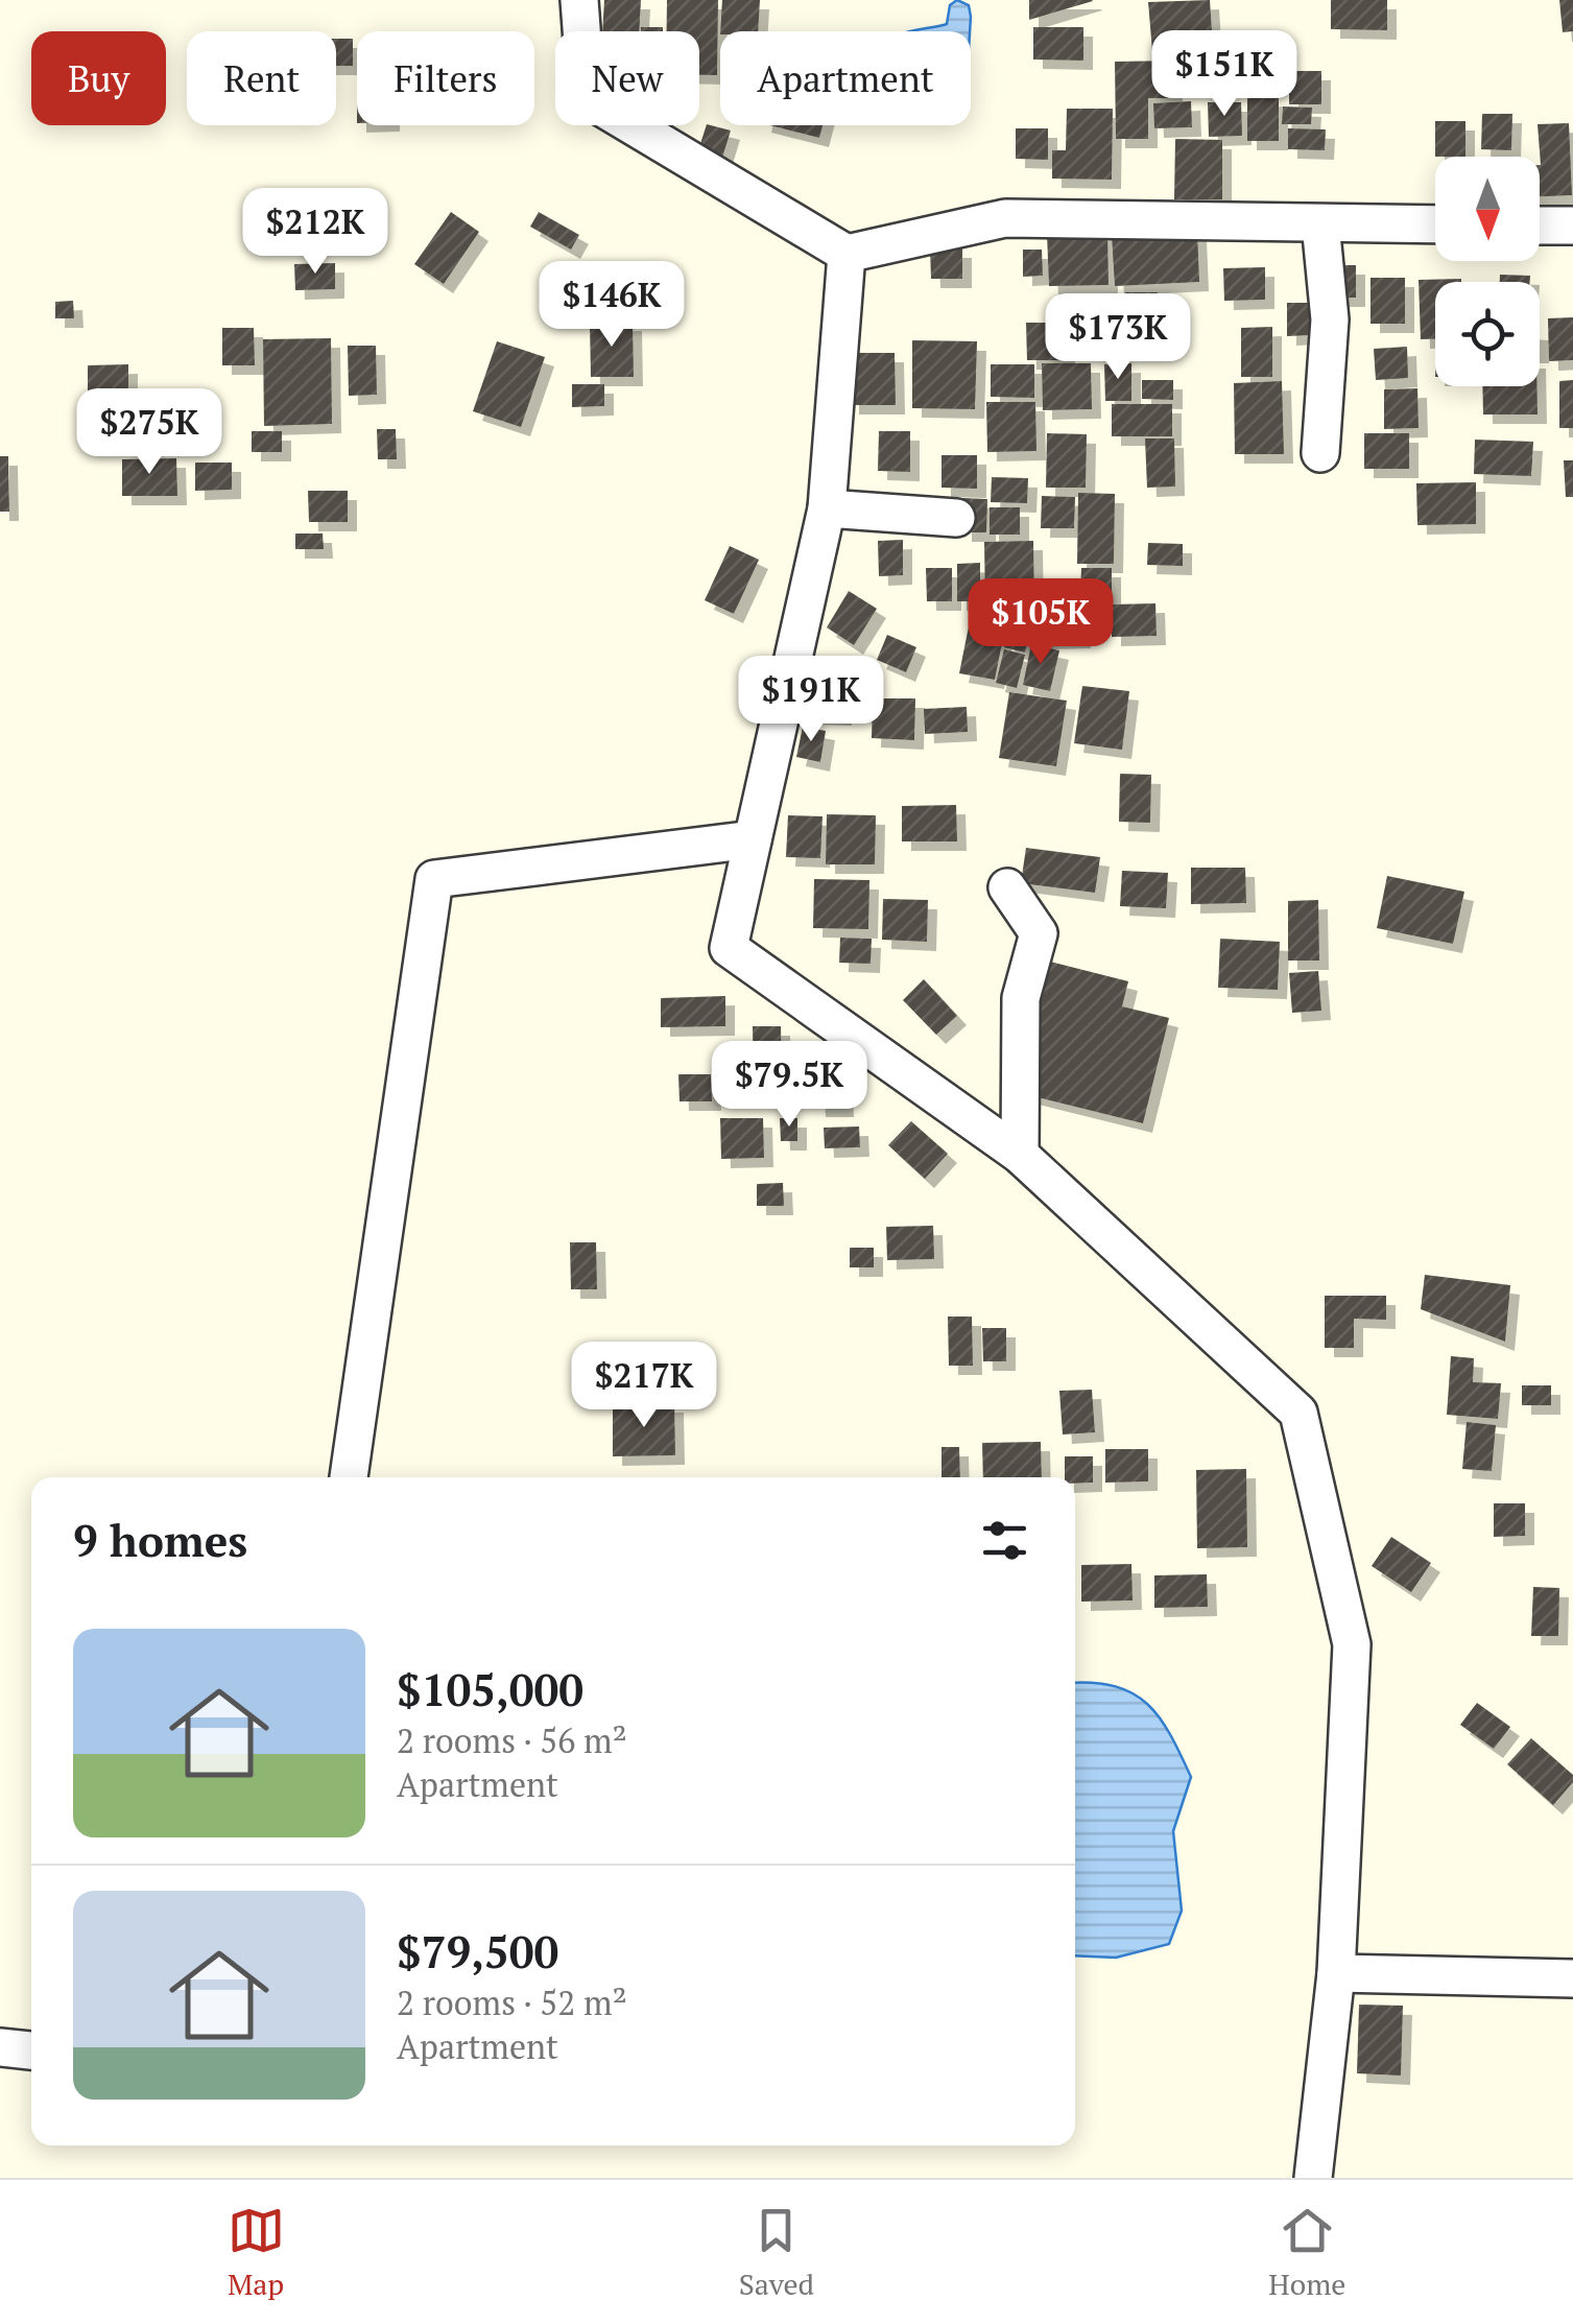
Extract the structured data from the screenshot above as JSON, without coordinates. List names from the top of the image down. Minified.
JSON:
{"north":"bottom","page":{"price":["$151K","$212K","$146K","$173K","$275K","$105K","$191K","$79.5K","$217K"],"chip":["Buy","Rent","Filters","New","Apartment"],"heading":"9 homes","list":[{"name":"$105,000","note":"2 rooms · 56 m² · Apartment"},{"name":"$79,500","note":"2 rooms · 52 m² · Apartment"}],"tabs":["Map","Saved","Home"]}}
